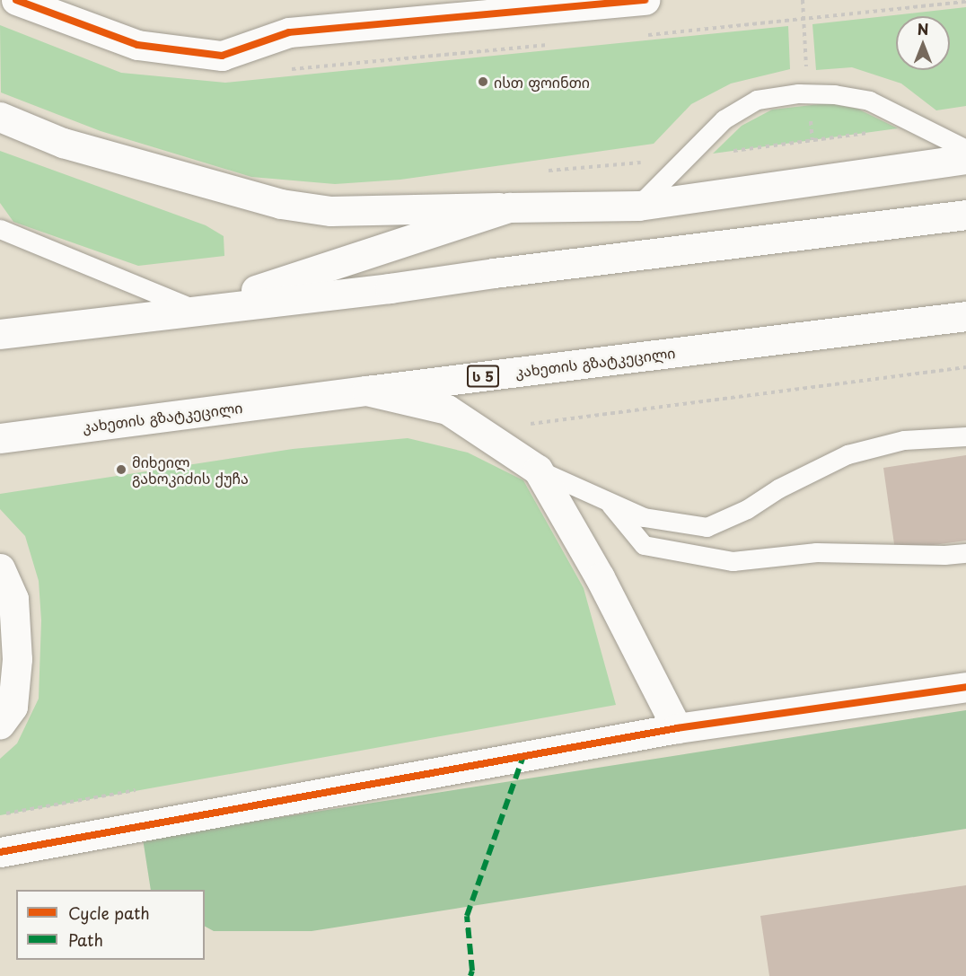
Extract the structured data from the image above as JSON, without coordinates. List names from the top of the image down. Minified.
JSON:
{"streets":{"main road":["კახეთის გზატკეცილი","ს 5"]},"places":["ისთ ფოინთი","მიხეილ გახოკიძის ქუჩა"],"legend":["Cycle path","Path"],"north":"top"}
